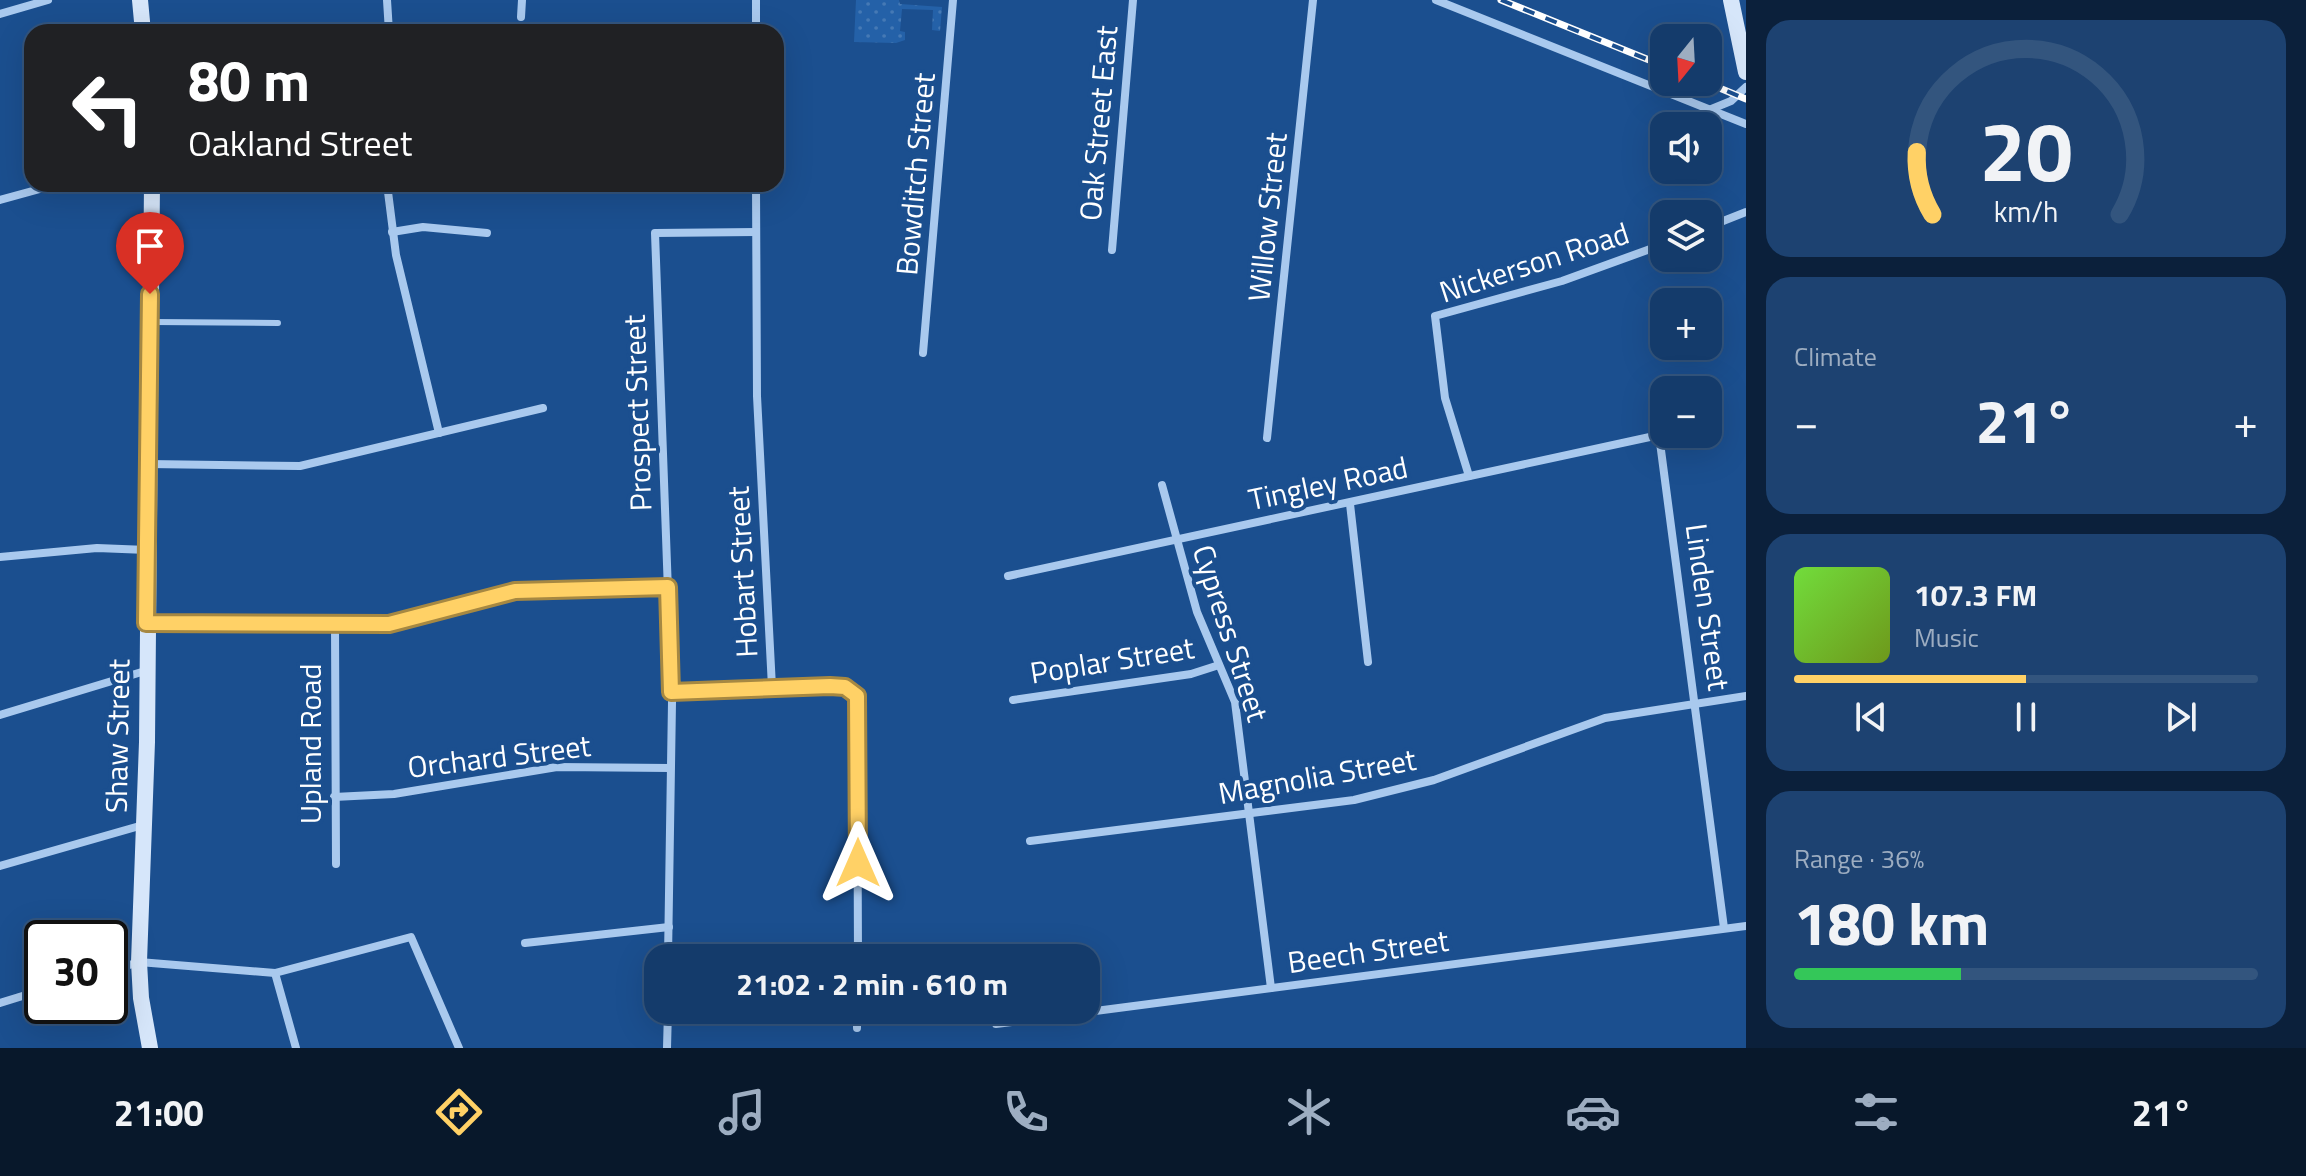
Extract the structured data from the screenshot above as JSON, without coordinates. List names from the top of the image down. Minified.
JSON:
{"streets":{"street":["Oak Street East","Bowditch Street","Willow Street","Nickerson Road","Prospect Street","Tingley Road","Hobart Street","Linden Street","Cypress Street","Poplar Street","Shaw Street","Upland Road","Orchard Street","Magnolia Street","Beech Street"]},"crossings":[["Nickerson Road","Tingley Road"],["Prospect Street","Hobart Street"],["Tingley Road","Cypress Street"],["Linden Street","Magnolia Street"],["Linden Street","Beech Street"],["Cypress Street","Poplar Street"],["Cypress Street","Magnolia Street"],["Cypress Street","Beech Street"],["Upland Road","Orchard Street"]],"north":"bottom","page":{"map_buttons":["+","−"],"turn":["80 m","Oakland Street"],"tile":["Climate",["Range · 36%","180 km"]],"heat":["−","21°","+"],"song":["107.3 FM","Music"],"limit":"30","trip":"21:02 · 2 min · 610 m","tabs":["21:00","21°"],"gauge":["20","km/h"]}}
